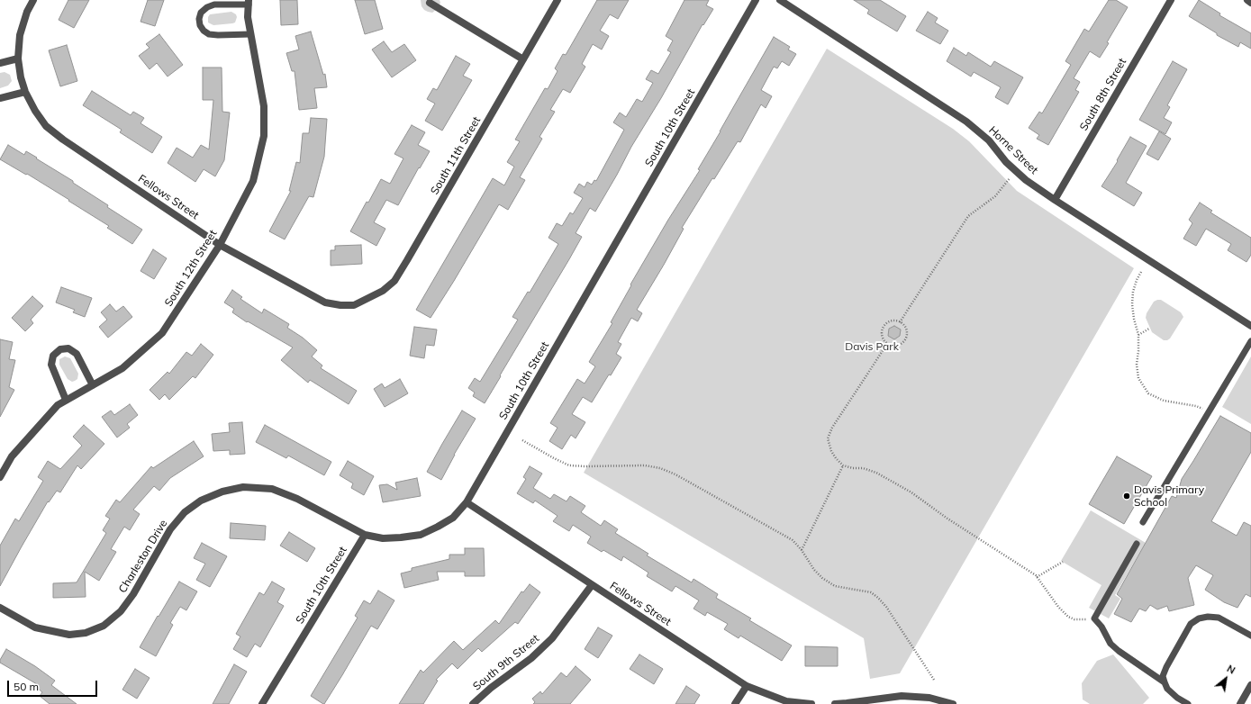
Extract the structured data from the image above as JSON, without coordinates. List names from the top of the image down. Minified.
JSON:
{"streets":{"street":["South 8th Street","South 10th Street","Horne Street","South 11th Street","Fellows Street","South 12th Street","Charleston Drive","South 9th Street"]},"crossings":[["South 8th Street","Horne Street"],["South 10th Street","Fellows Street"],["South 10th Street","Charleston Drive"],["South 11th Street","Fellows Street"],["Fellows Street","South 12th Street"],["Fellows Street","South 9th Street"]],"parks":["Davis Park"],"places":["Davis Primary School"],"scale_bar":"50 m","north":"top right"}
